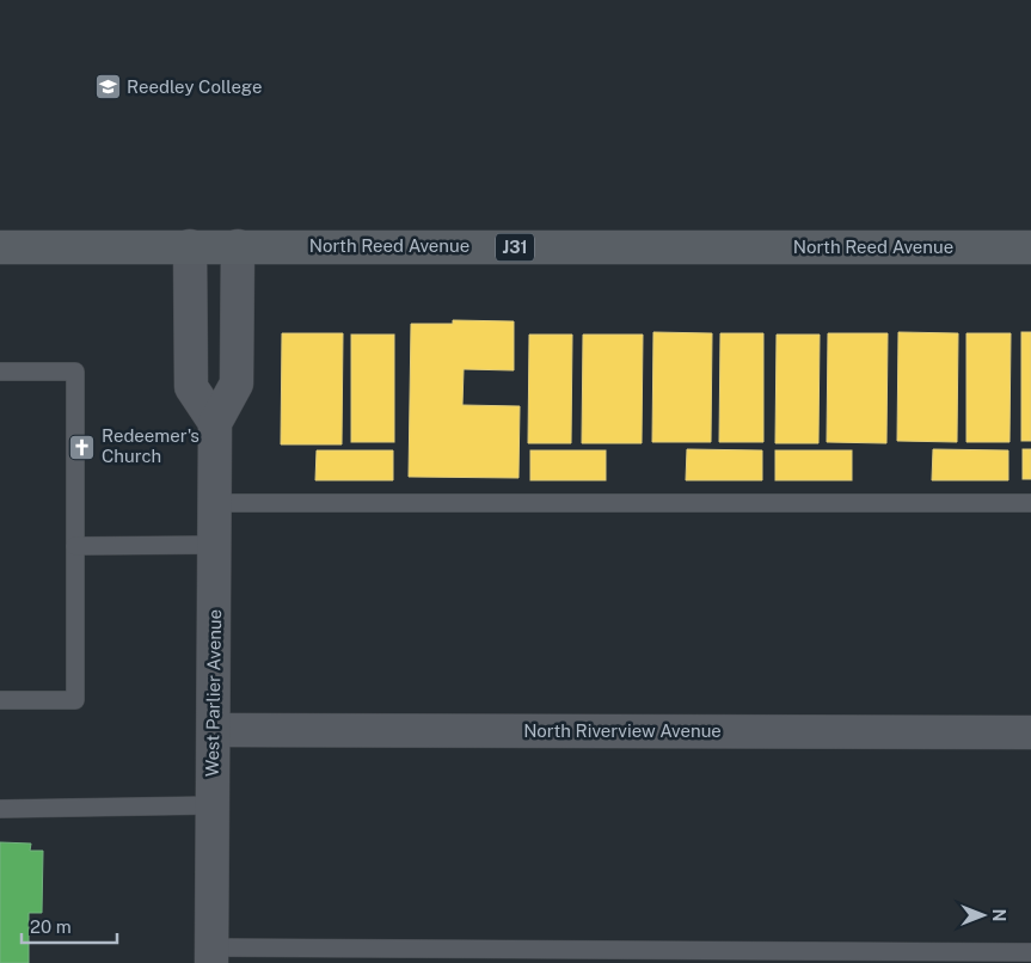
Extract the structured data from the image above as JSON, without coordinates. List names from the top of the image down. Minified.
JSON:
{"streets":{"main road":["North Reed Avenue","J31"],"street":["West Parlier Avenue","North Riverview Avenue"]},"crossings":[["North Reed Avenue","West Parlier Avenue"],["West Parlier Avenue","North Riverview Avenue"]],"places":{"school or university":["Reedley College"],"church":["Redeemer's Church"]},"scale_bar":"20 m","north":"right"}
